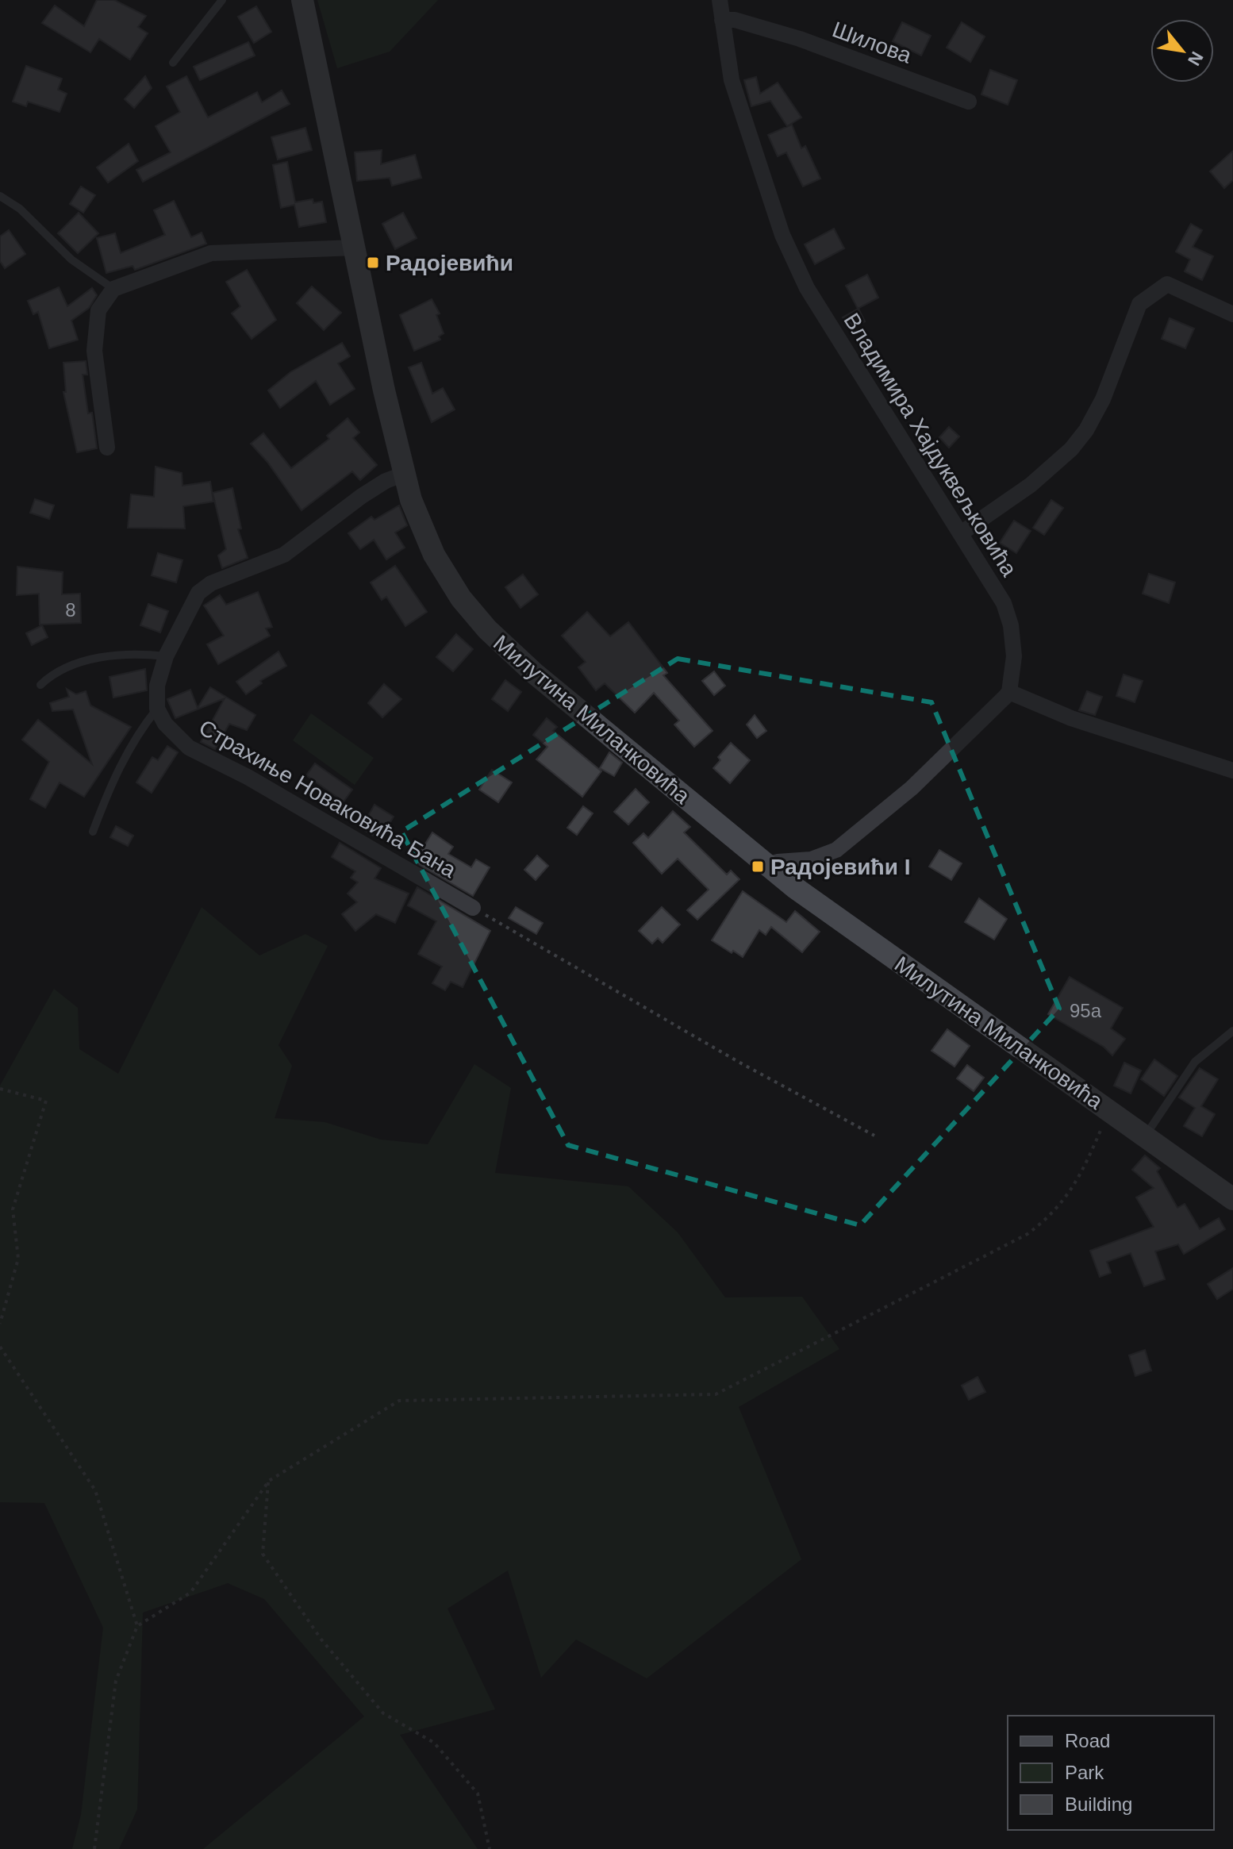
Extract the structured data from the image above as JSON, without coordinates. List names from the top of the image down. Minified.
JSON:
{"streets":{"main road":["Милутина Миланковића"],"street":["Шилова","Владимира Хајдуквељковића","Страхиње Новаковића Бана"]},"crossings":[["Шилова","Владимира Хајдуквељковића"]],"places":{"transit":["Радојевићи","Радојевићи I"]},"house_numbers":["8","95a"],"legend":["Road","Park","Building"],"north":"bottom right"}
